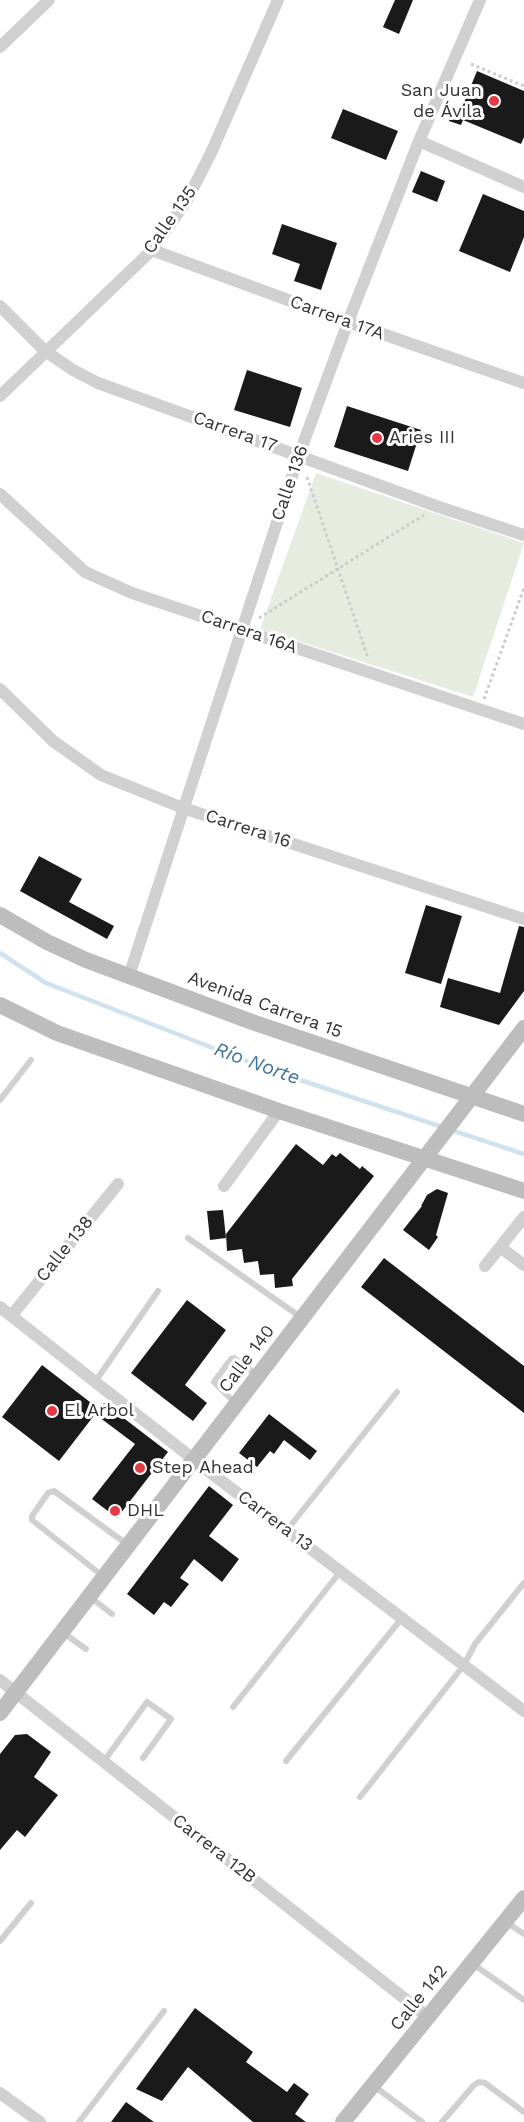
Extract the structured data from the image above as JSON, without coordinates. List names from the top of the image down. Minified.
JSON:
{"streets":{"main road":["Avenida Carrera 15","Calle 140","Calle 142"],"street":["Calle 135","Carrera 17A","Carrera 17","Calle 136","Carrera 16A","Carrera 16","Calle 138","Carrera 13","Carrera 12B"]},"crossings":[["Calle 135","Carrera 17A"],["Calle 135","Carrera 17"],["Carrera 17A","Calle 136"],["Carrera 17","Calle 136"],["Calle 136","Carrera 16A"],["Calle 136","Carrera 16"],["Calle 136","Avenida Carrera 15"],["Avenida Carrera 15","Calle 140"],["Calle 138","Carrera 13"],["Calle 140","Carrera 13"],["Calle 140","Carrera 12B"],["Carrera 12B","Calle 142"]],"water":["Río Norte"],"places":["San Juan de Ávila","Aries III","El Arbol","Step Ahead","DHL"]}
